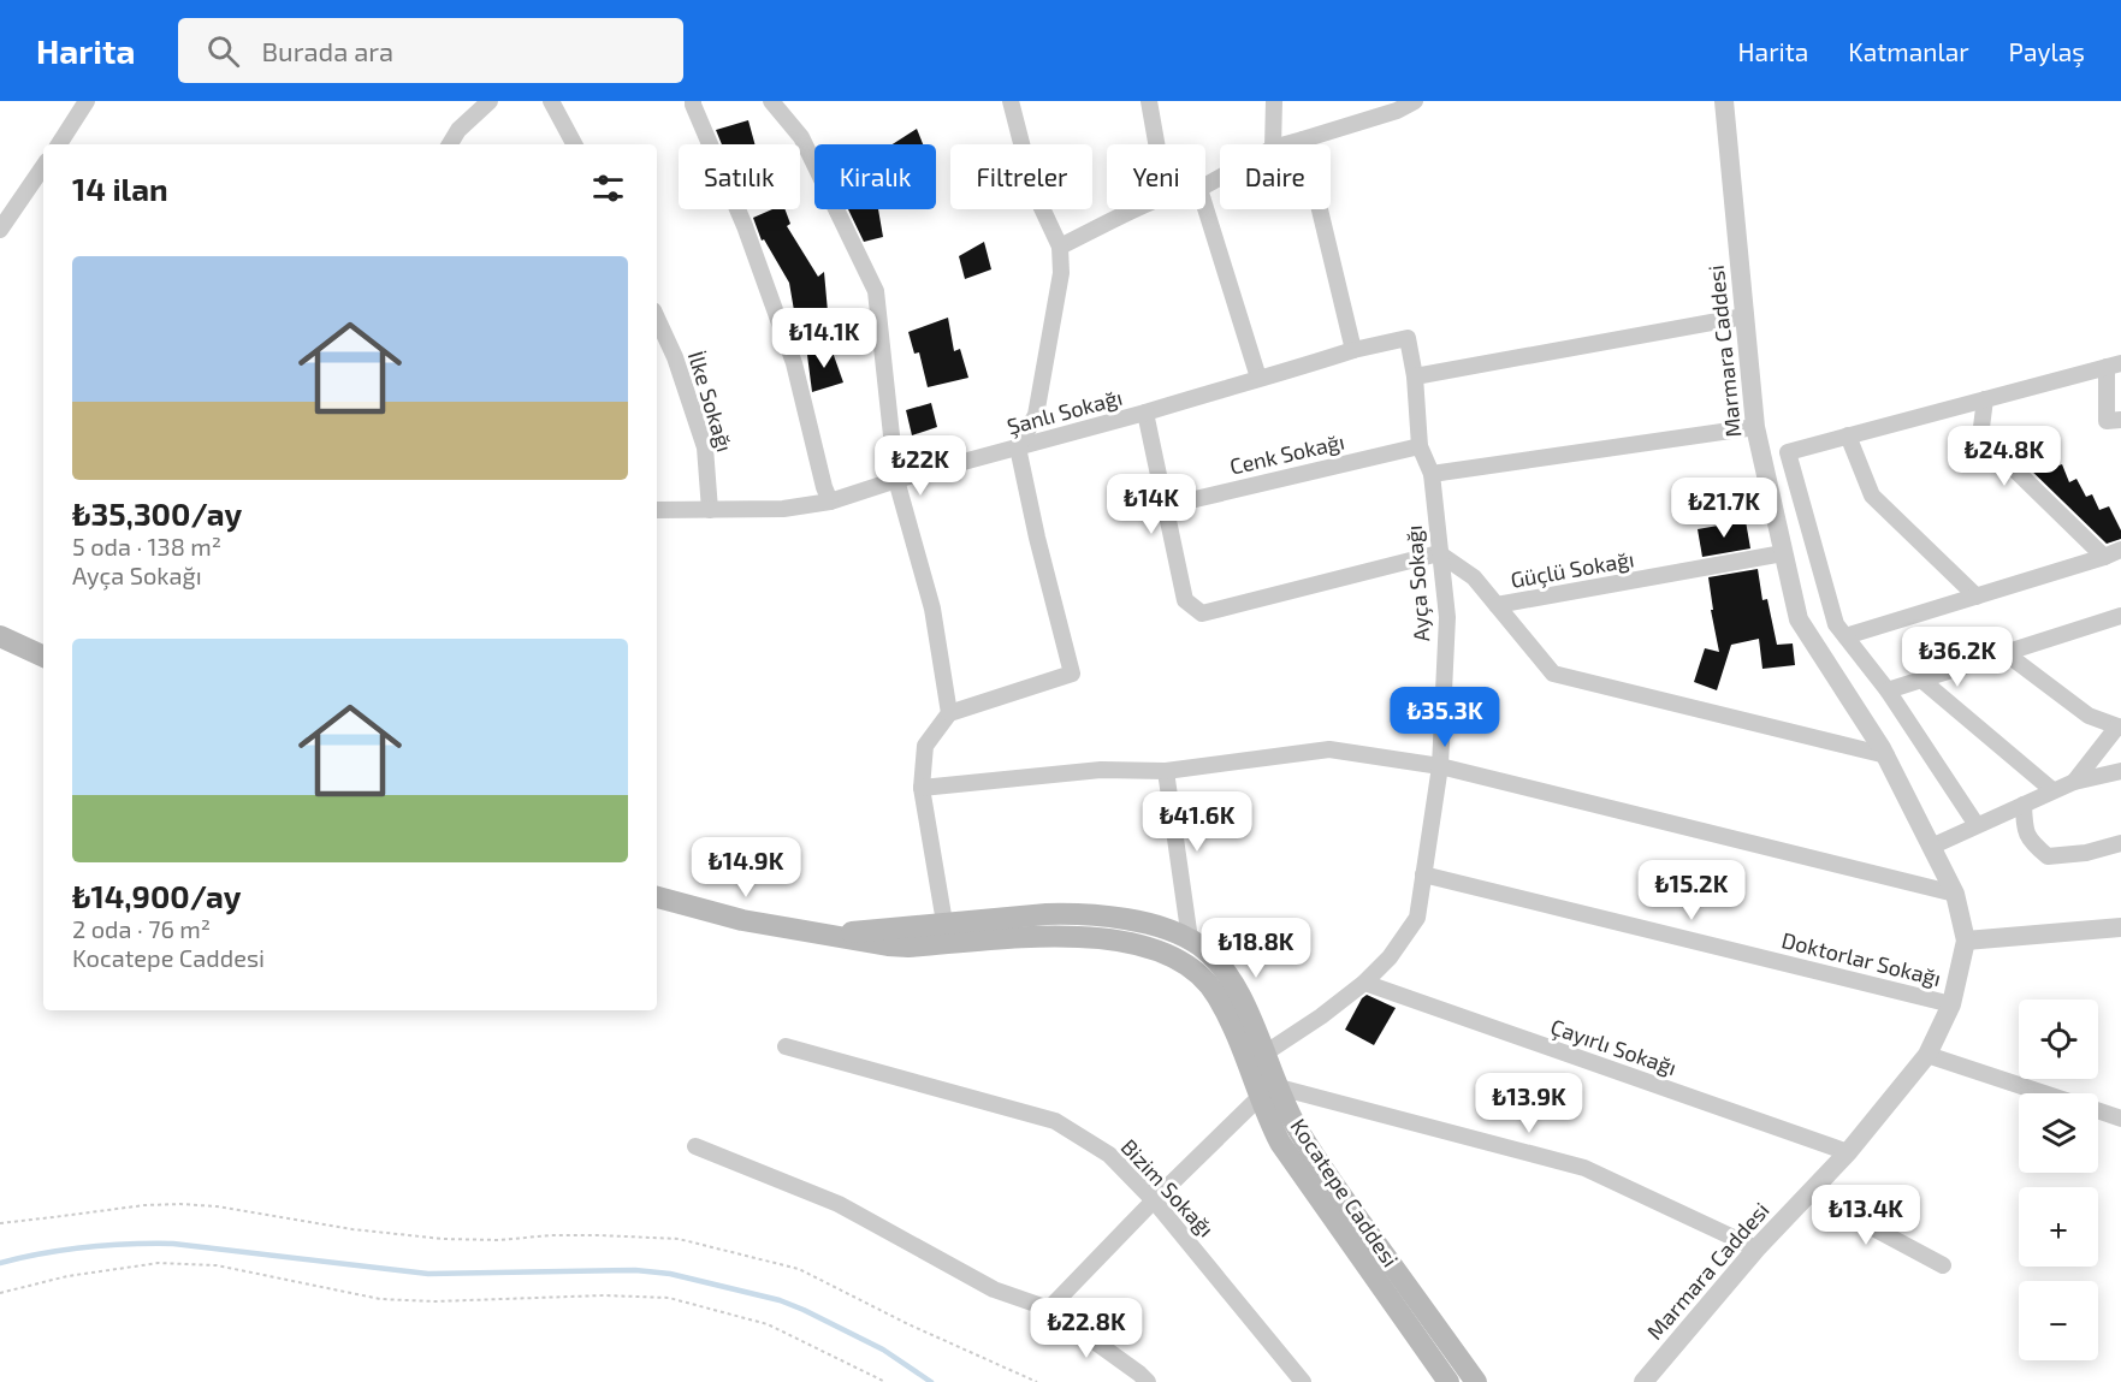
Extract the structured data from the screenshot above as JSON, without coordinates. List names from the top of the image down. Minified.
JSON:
{"streets":{"main road":["Kocatepe Caddesi"],"street":["Marmara Caddesi","İlke Sokağı","Şanlı Sokağı","Cenk Sokağı","Güçlü Sokağı","Ayça Sokağı","Doktorlar Sokağı","Çayırlı Sokağı","Bizim Sokağı"]},"crossings":[["Marmara Caddesi","Güçlü Sokağı"],["Marmara Caddesi","Doktorlar Sokağı"],["Marmara Caddesi","Çayırlı Sokağı"],["İlke Sokağı","Şanlı Sokağı"],["Şanlı Sokağı","Ayça Sokağı"],["Cenk Sokağı","Ayça Sokağı"],["Ayça Sokağı","Doktorlar Sokağı"],["Ayça Sokağı","Çayırlı Sokağı"],["Ayça Sokağı","Kocatepe Caddesi"]],"page":{"header":"Harita","search":"Burada ara","nav":["Harita","Katmanlar","Paylaş"],"chip":["Satılık","Kiralık","Filtreler","Yeni","Daire"],"heading":"14 ilan","list":[{"name":"₺35,300/ay","note":"5 oda · 138 m² · Ayça Sokağı"},{"name":"₺14,900/ay","note":"2 oda · 76 m² · Kocatepe Caddesi"}],"price":["₺14.1K","₺24.8K","₺22K","₺14K","₺21.7K","₺36.2K","₺35.3K","₺41.6K","₺14.9K","₺15.2K","₺18.8K","₺13.9K","₺13.4K","₺22.8K"],"map_buttons":["+","−"]}}
